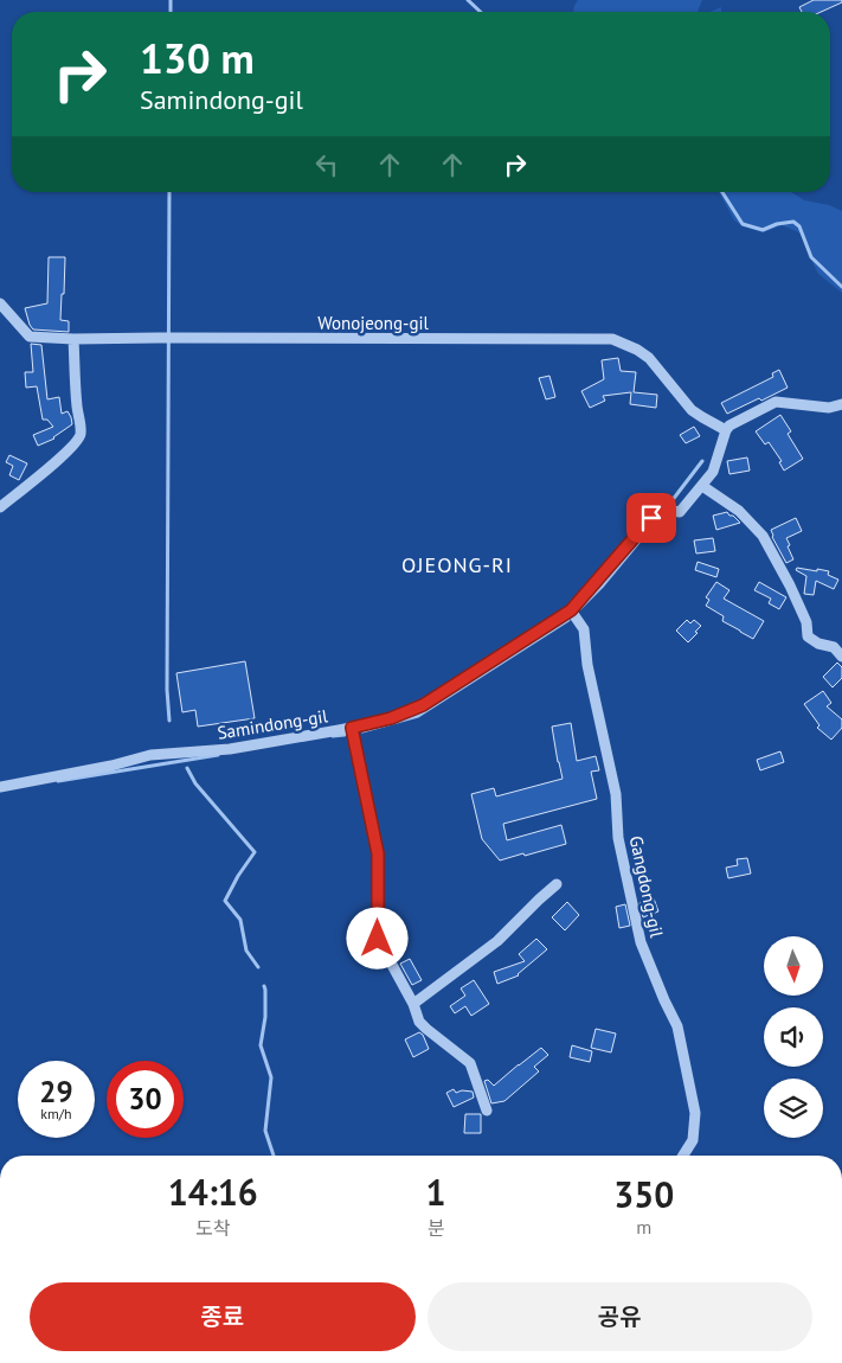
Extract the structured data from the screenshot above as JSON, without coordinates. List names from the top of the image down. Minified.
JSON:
{"streets":{"street":["Wonojeong-gil","Samindong-gil","Gangdong-gil"]},"crossings":[["Wonojeong-gil","Samindong-gil"],["Samindong-gil","Gangdong-gil"]],"districts":["OJEONG-RI"],"north":"bottom","page":{"turn":["130 m","Samindong-gil"],"speed":"29 km/h","limit":"30","eta":["14:16","도착","1","분","350","m"],"buttons":["종료","공유"]}}
